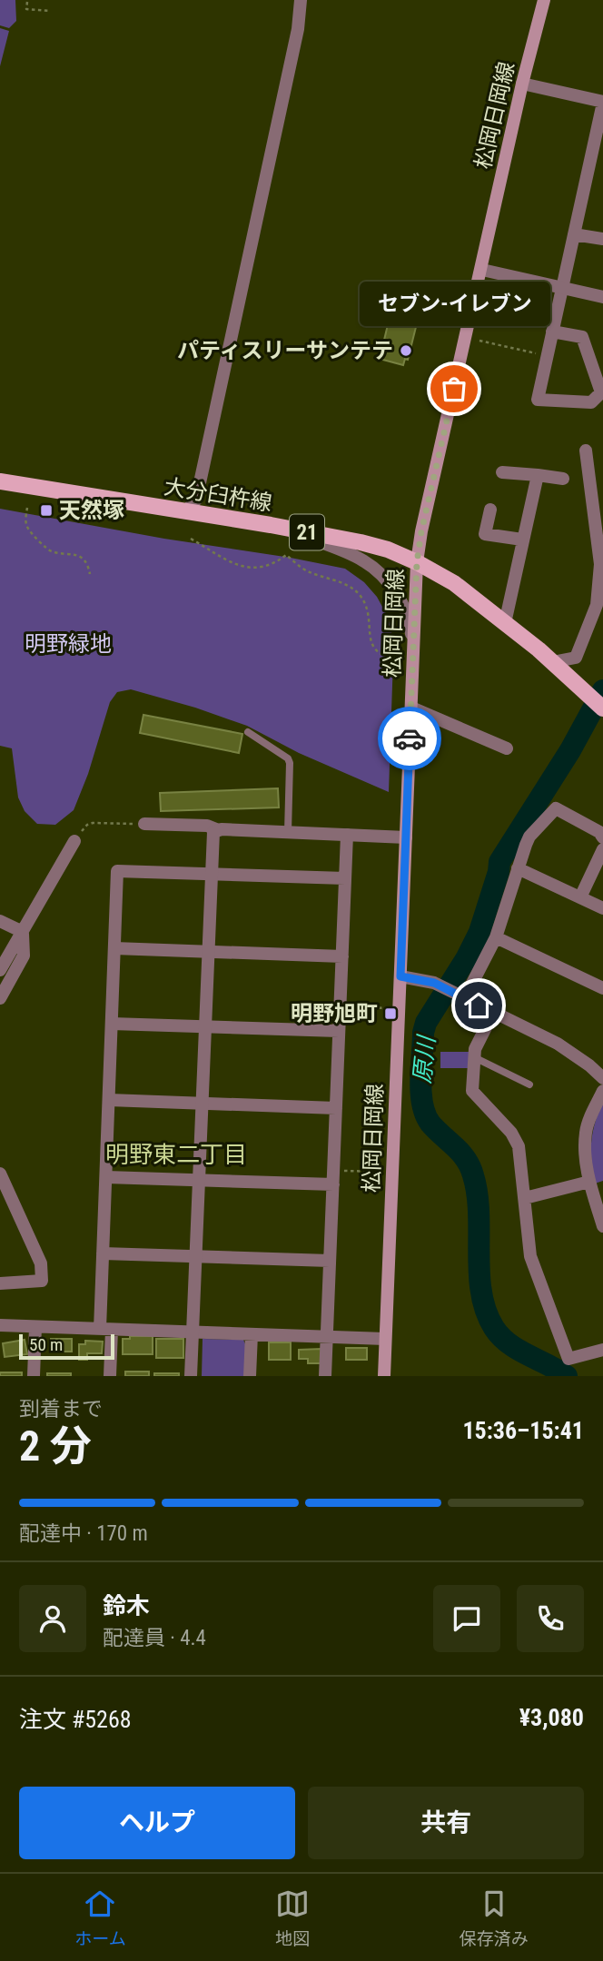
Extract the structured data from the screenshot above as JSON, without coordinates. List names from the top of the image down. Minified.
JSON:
{"streets":{"main road":["松岡日岡線","大分臼杵線","21"]},"crossings":[["松岡日岡線","大分臼杵線"]],"districts":["明野東二丁目"],"water":["原川"],"parks":["明野緑地"],"places":{"other":["パティスリーサンテテ","セブン-イレブン"],"transit":["天然塚","明野旭町"]},"scale_bar":"50 m","page":{"bubble":"セブン-イレブン","scale":"50 m","heading":["2 分","到着まで","15:36–15:41"],"panel":["鈴木","配達員 · 4.4","注文 #5268","¥3,080"],"bar":"配達中 · 170 m","buttons":["ヘルプ","共有"],"tabs":["ホーム","地図","保存済み"]}}
